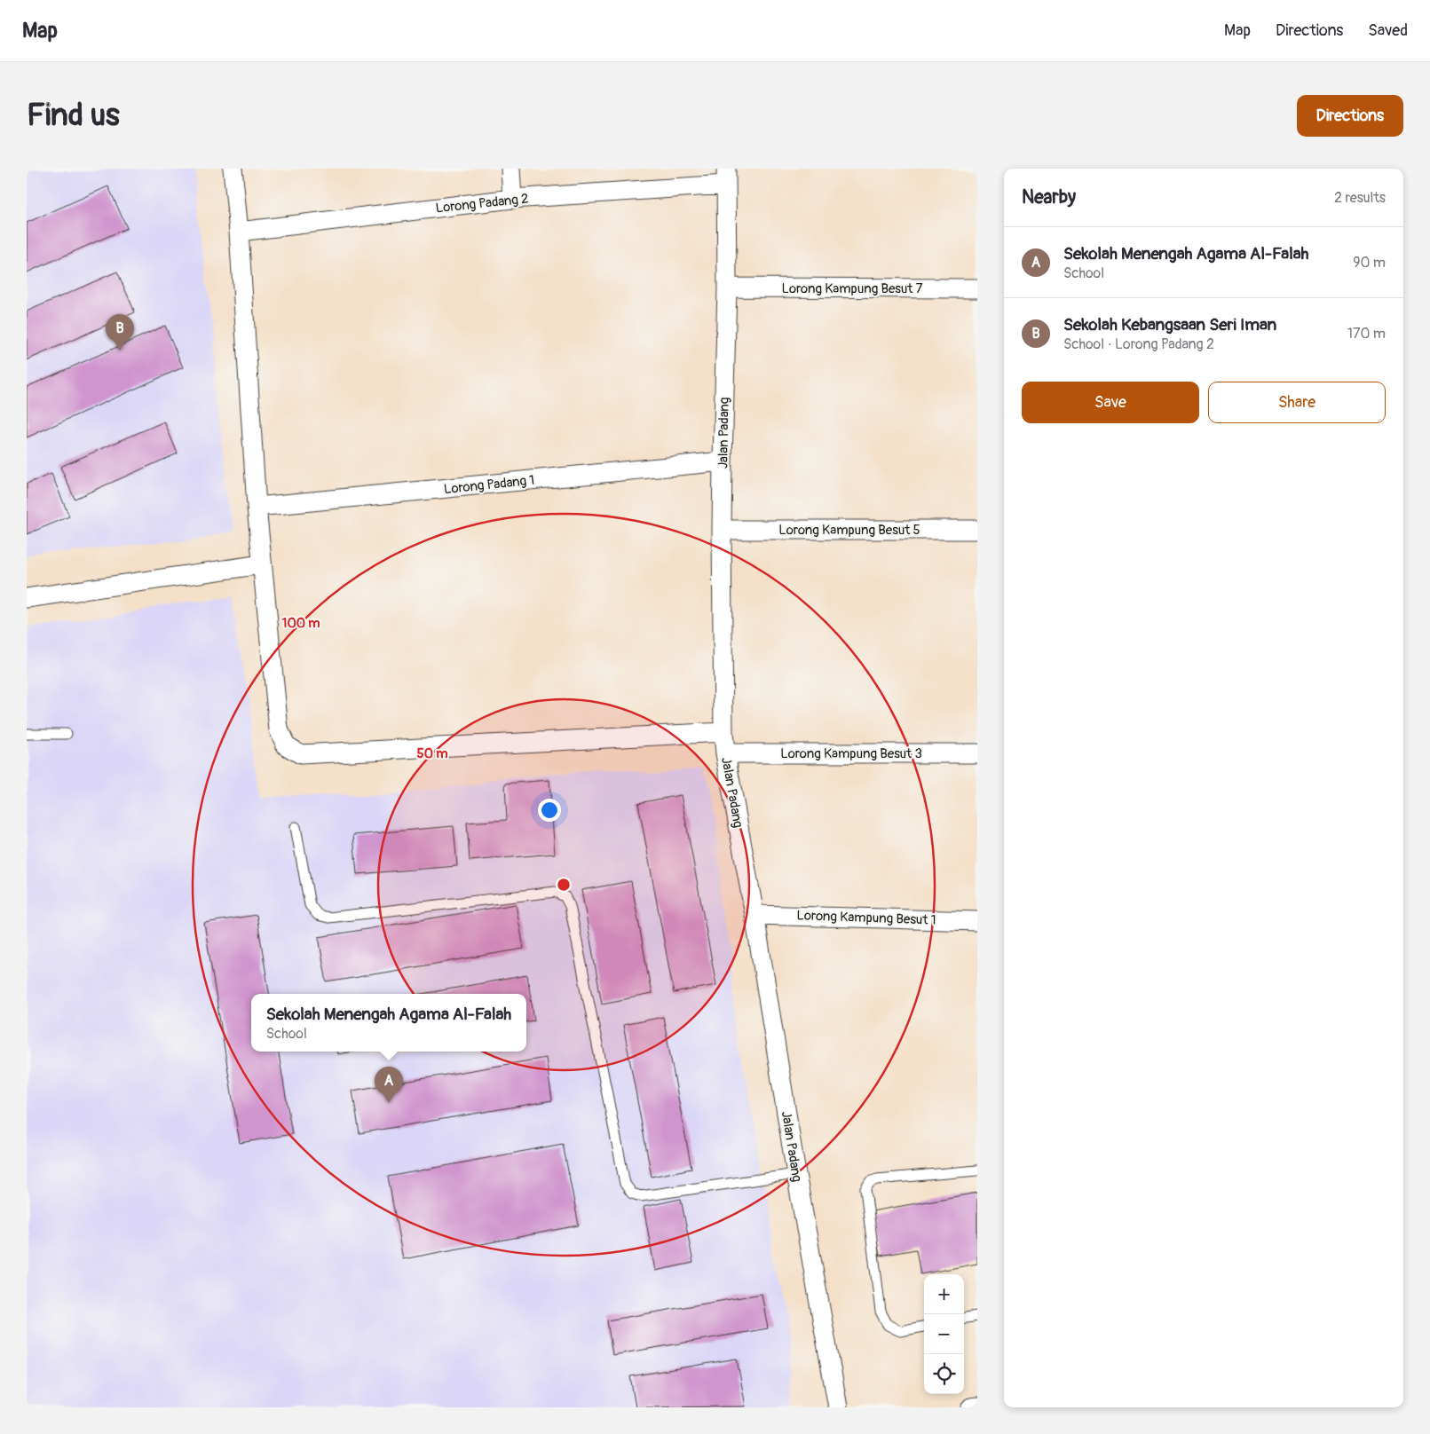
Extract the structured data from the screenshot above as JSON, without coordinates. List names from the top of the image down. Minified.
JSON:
{"streets":{"street":["Lorong Padang 2","Lorong Kampung Besut 7","Jalan Padang","Lorong Padang 1","Lorong Kampung Besut 5","Lorong Kampung Besut 3","Lorong Kampung Besut 1"]},"crossings":[["Lorong Padang 2","Jalan Padang"],["Lorong Kampung Besut 7","Jalan Padang"],["Jalan Padang","Lorong Padang 1"],["Jalan Padang","Lorong Kampung Besut 5"],["Jalan Padang","Lorong Kampung Besut 3"],["Jalan Padang","Lorong Kampung Besut 1"]],"page":{"header":"Map","nav":["Map","Directions","Saved"],"buttons":["Directions",["Save","Share"]],"title":"Find us","heading":["Nearby","2 results"],"list":[{"mark":"A","name":"Sekolah Menengah Agama Al-Falah","note":"School","value":"90 m"},{"mark":"B","name":"Sekolah Kebangsaan Seri Iman","note":"School · Lorong Padang 2","value":"170 m"}],"pins":["B","A"],"popup":["Sekolah Menengah Agama Al-Falah","School"],"map_buttons":["+","−"]},"rings":["100 m","50 m"]}
